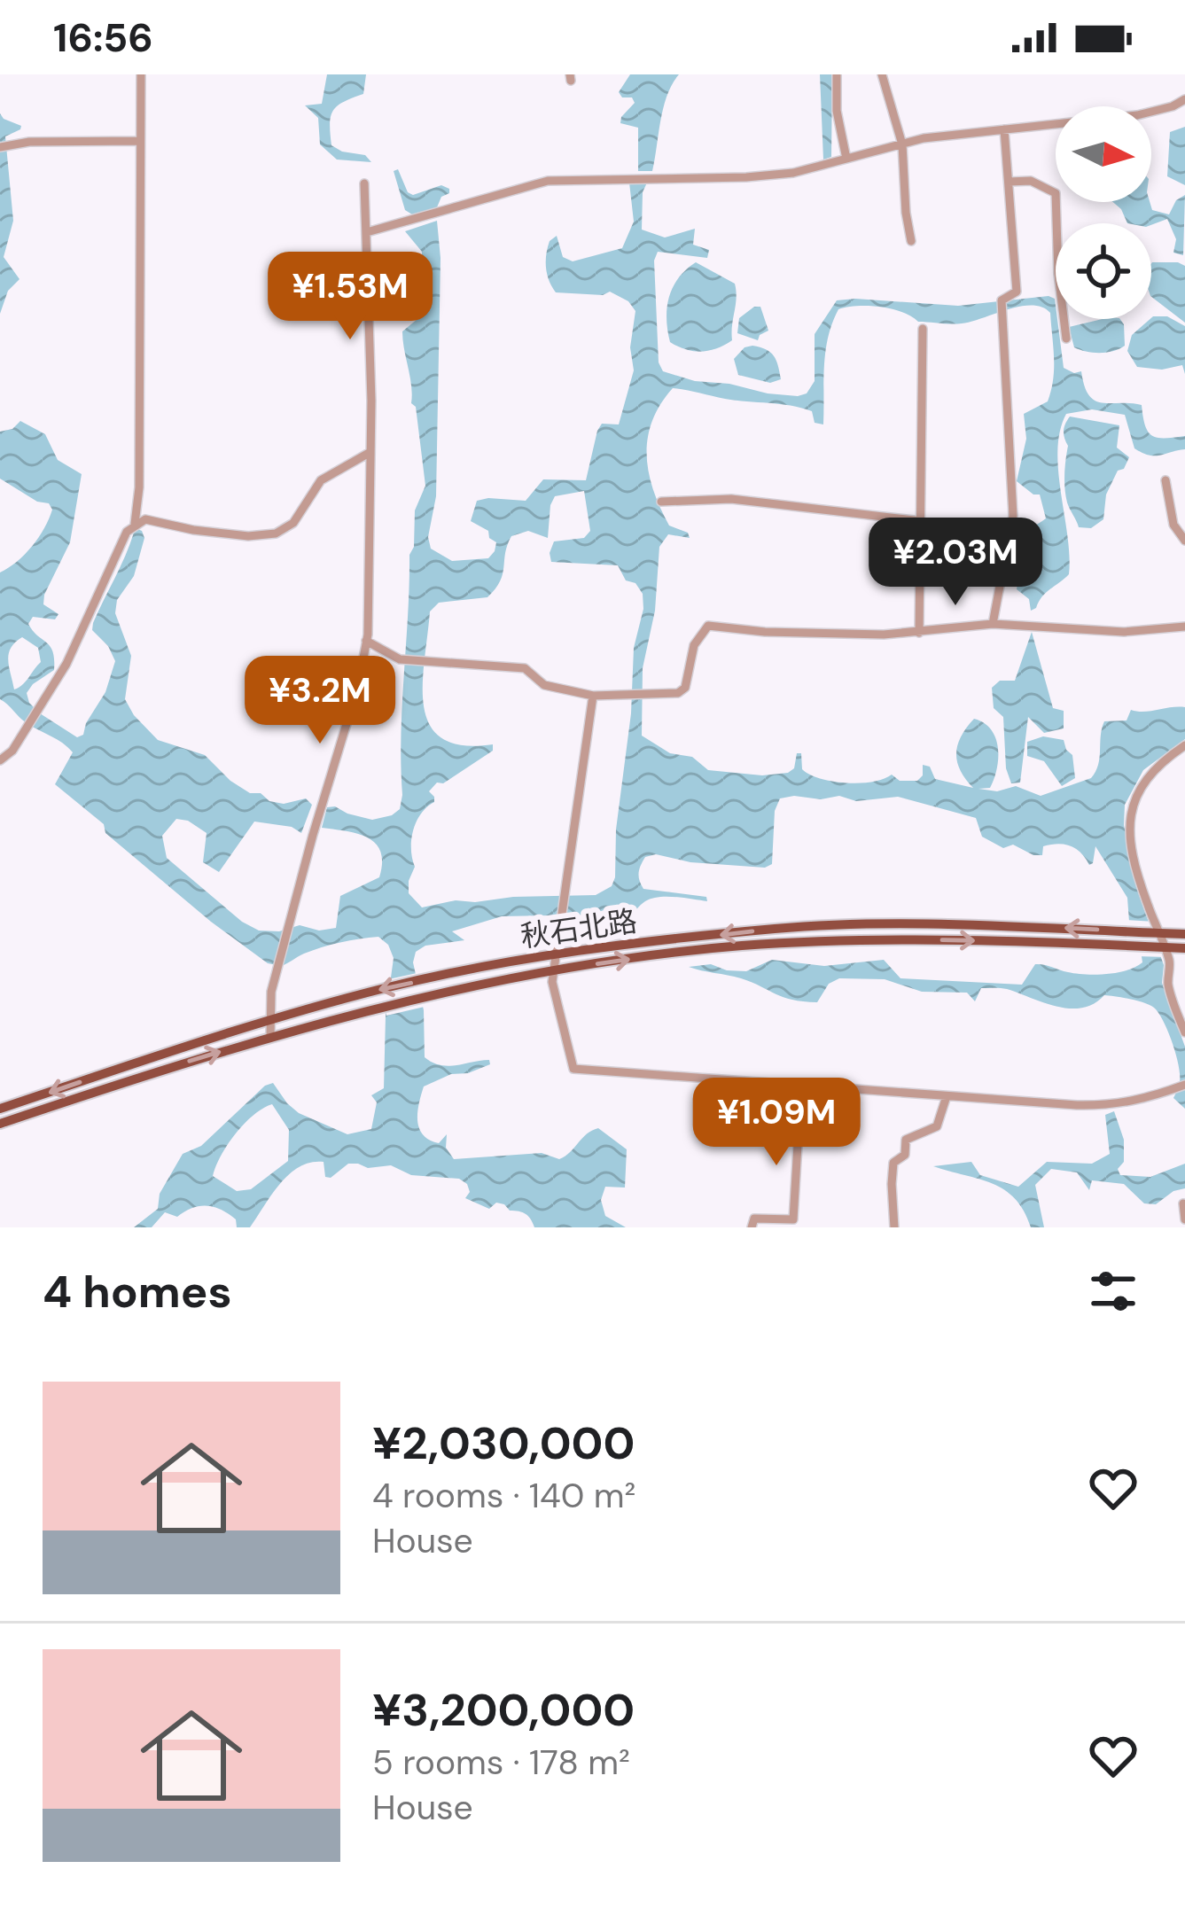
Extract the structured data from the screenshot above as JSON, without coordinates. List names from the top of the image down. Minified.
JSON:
{"streets":{"main road":["秋石北路"]},"north":"right","page":{"status":"16:56","price":["¥1.53M","¥2.03M","¥3.2M","¥1.09M"],"heading":"4 homes","list":[{"name":"¥2,030,000","note":"4 rooms · 140 m² · House"},{"name":"¥3,200,000","note":"5 rooms · 178 m² · House"}]}}
